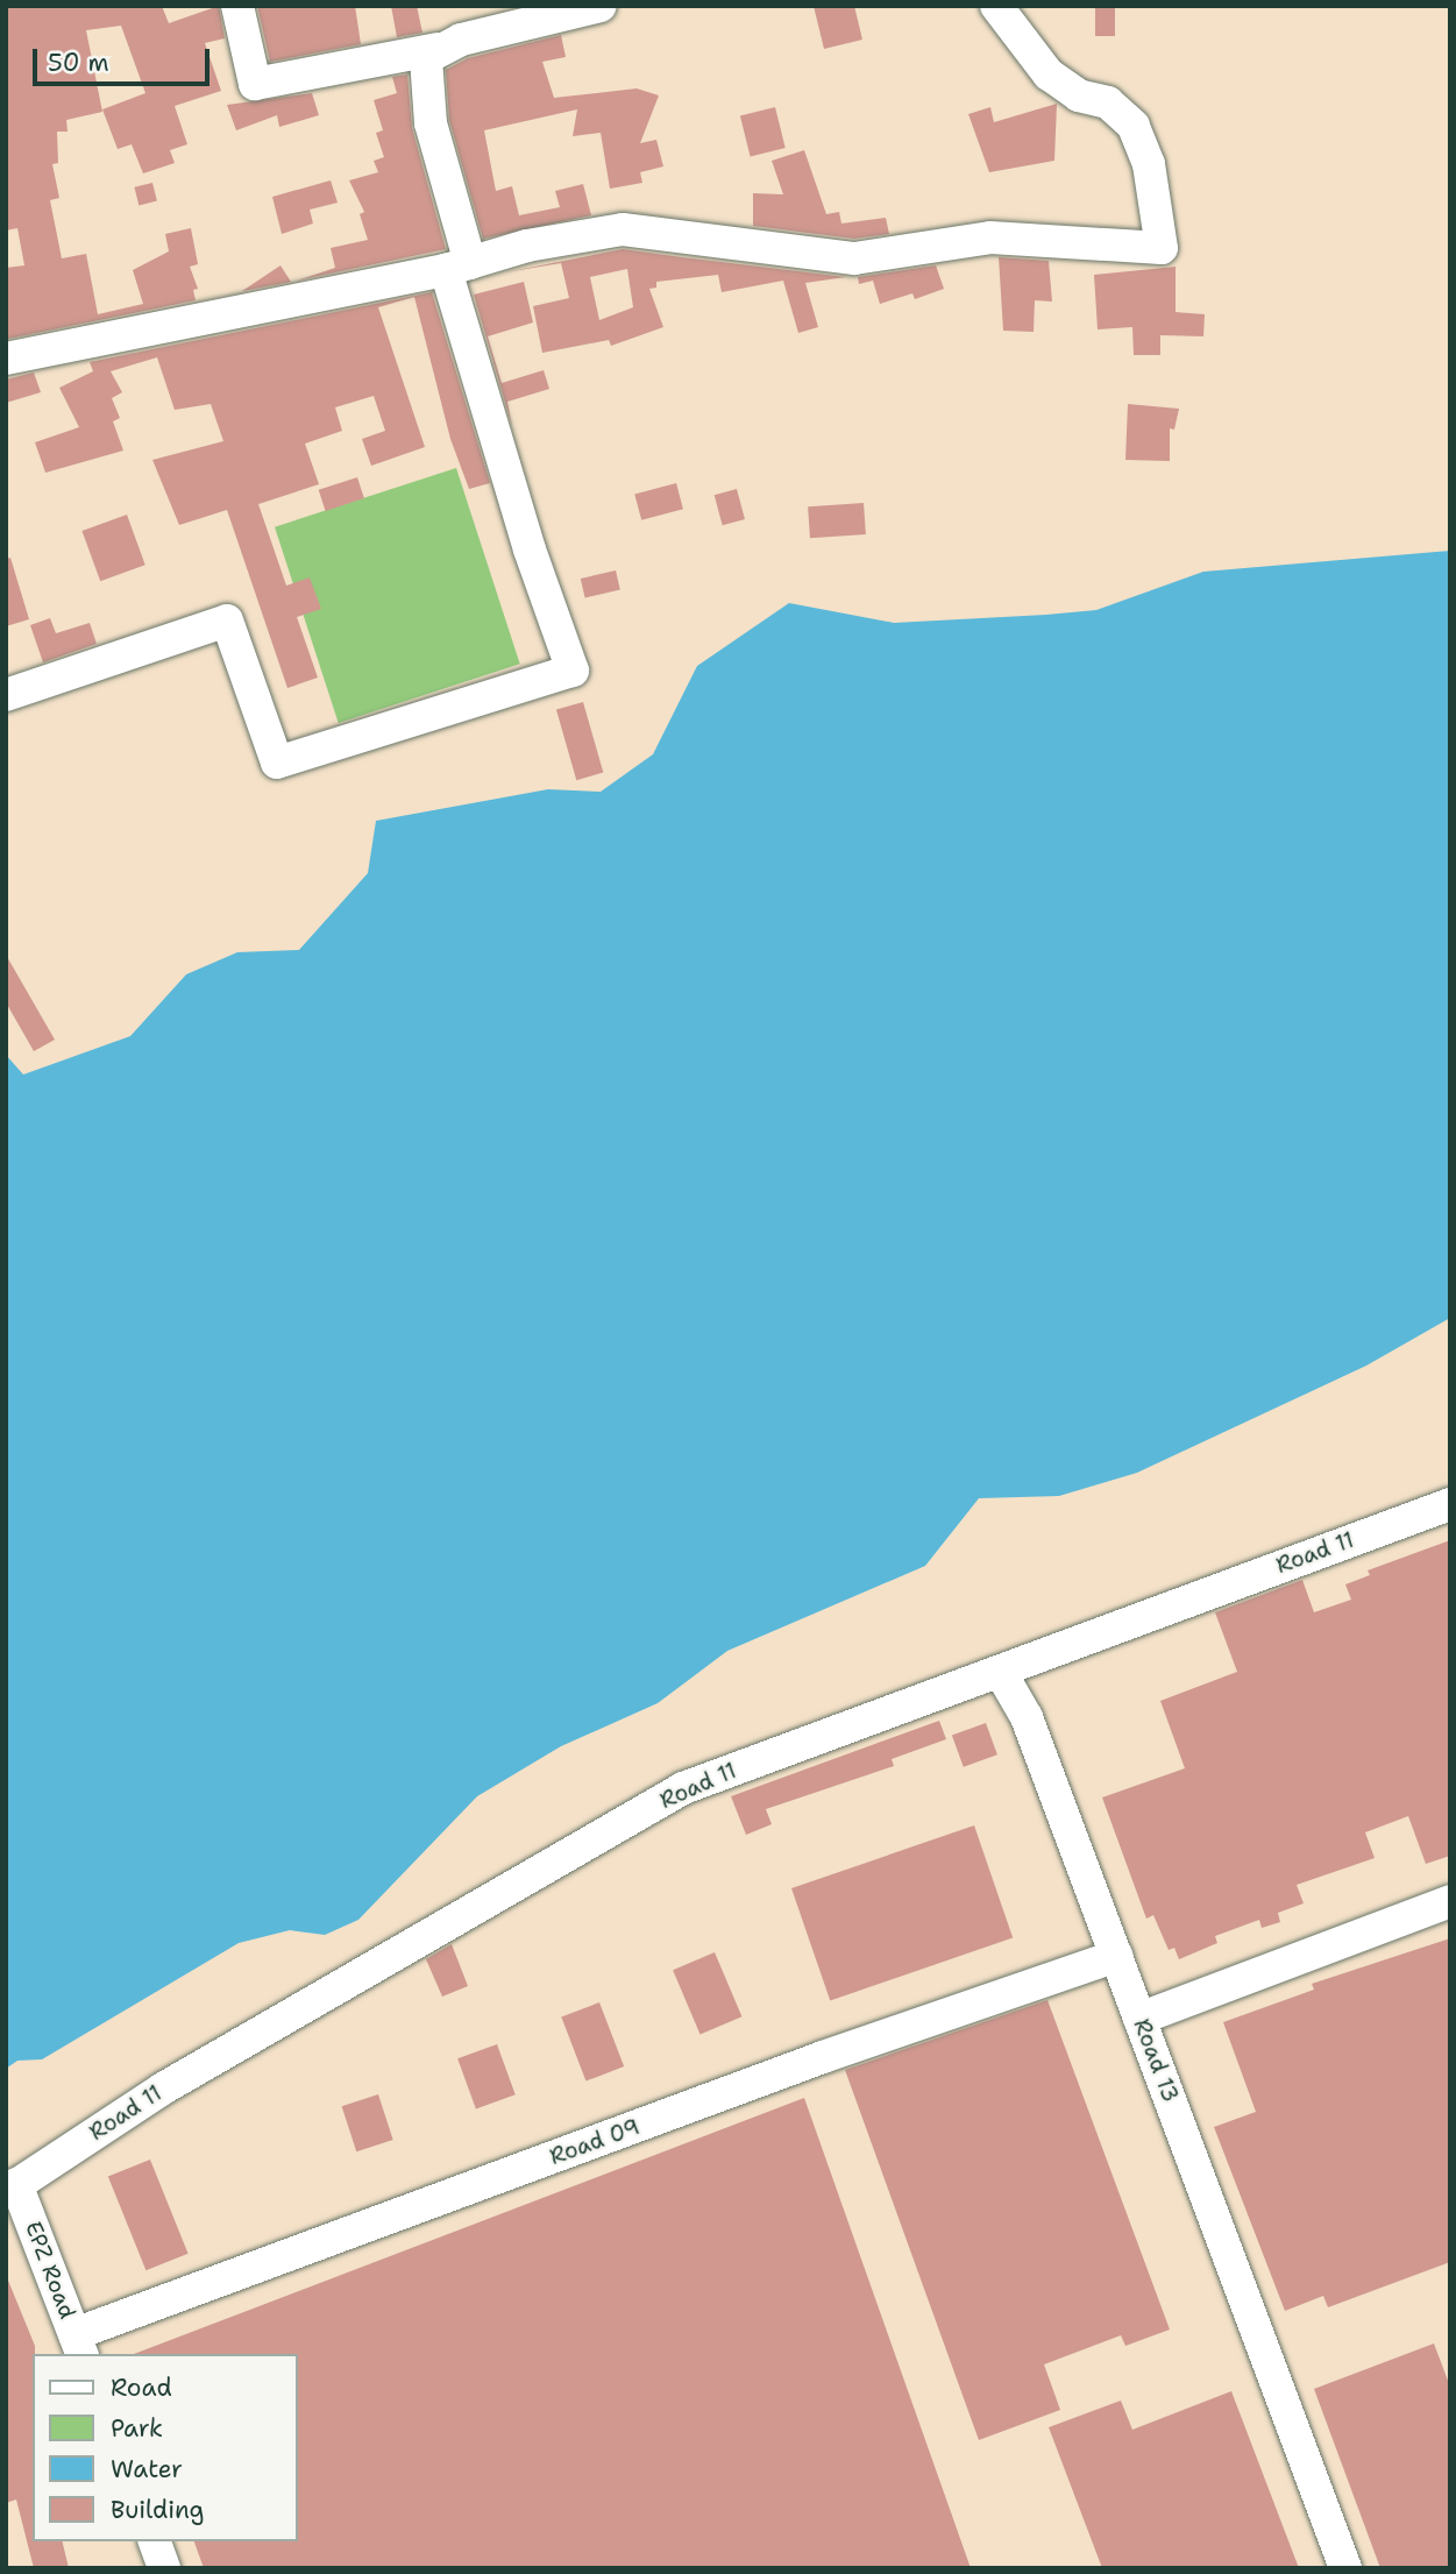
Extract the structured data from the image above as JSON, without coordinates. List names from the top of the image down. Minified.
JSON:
{"streets":{"street":["Road 11","Road 13","Road 09","EPZ Road"]},"crossings":[["Road 11","Road 13"],["Road 11","EPZ Road"],["Road 13","Road 09"],["Road 09","EPZ Road"]],"legend":["Road","Park","Water","Building"],"scale_bar":"50 m"}
